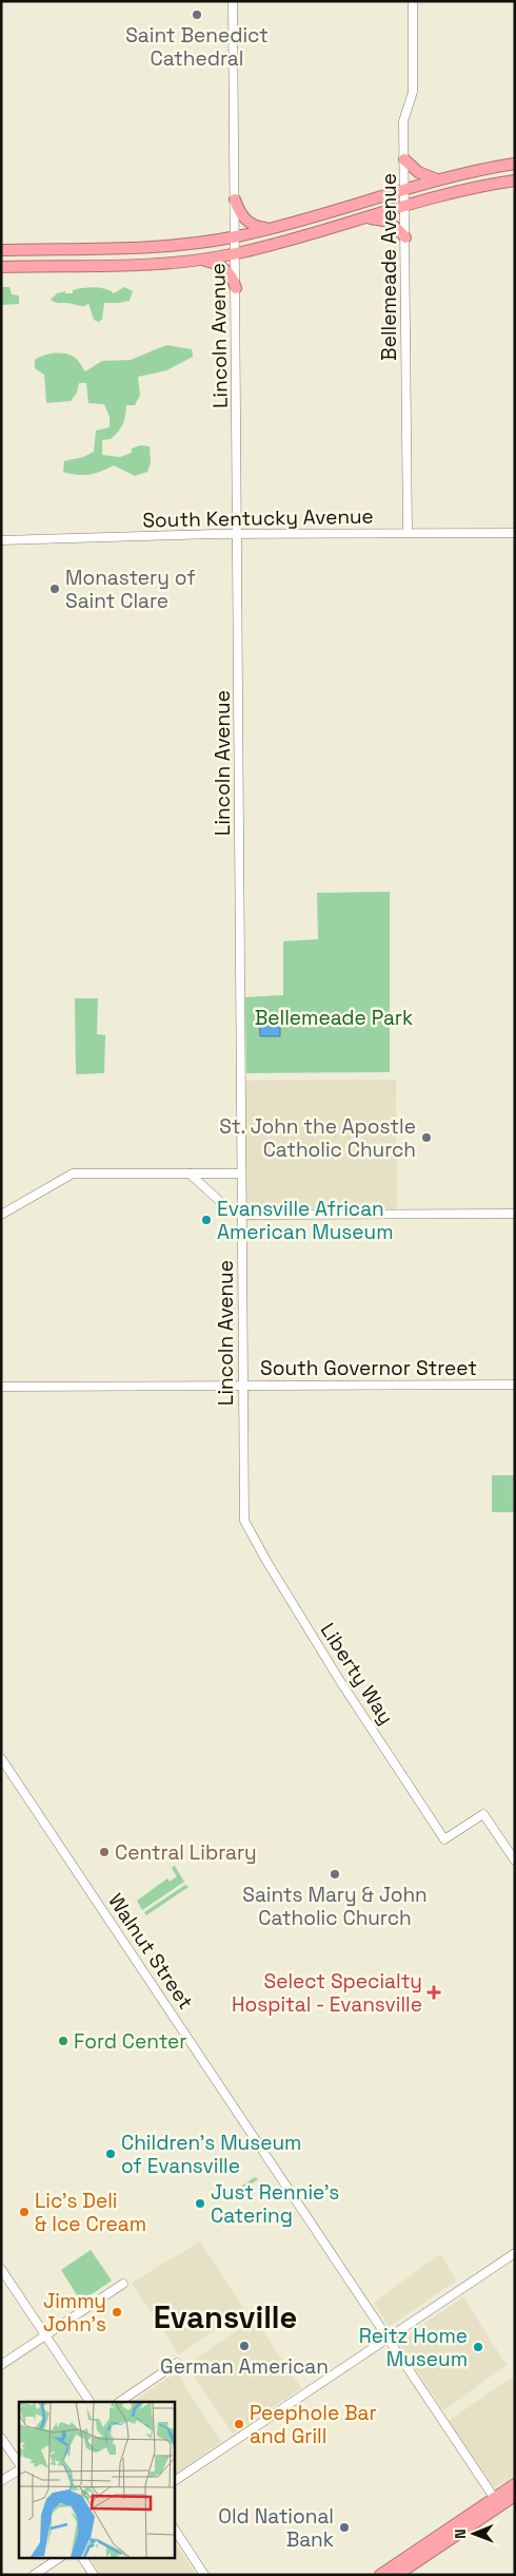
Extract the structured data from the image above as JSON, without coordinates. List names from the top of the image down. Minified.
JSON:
{"streets":{"street":["Bellemeade Avenue","Lincoln Avenue","South Kentucky Avenue","South Governor Street","Liberty Way","Walnut Street"]},"crossings":[["Bellemeade Avenue","South Kentucky Avenue"],["Lincoln Avenue","South Kentucky Avenue"],["Lincoln Avenue","South Governor Street"],["Lincoln Avenue","Liberty Way"]],"districts":["Evansville"],"parks":["Bellemeade Park"],"places":{"other":["Saint Benedict Cathedral","Monastery of Saint Clare","St. John the Apostle Catholic Church","Evansville African American Museum","Central Library","Saints Mary & John Catholic Church","Ford Center","Children's Museum of Evansville","Just Rennie's Catering","Lic's Deli & Ice Cream","Jimmy John's","German American","Reitz Home Museum","Peephole Bar and Grill","Old National Bank"],"health":["Select Specialty Hospital - Evansville"]},"north":"left"}
